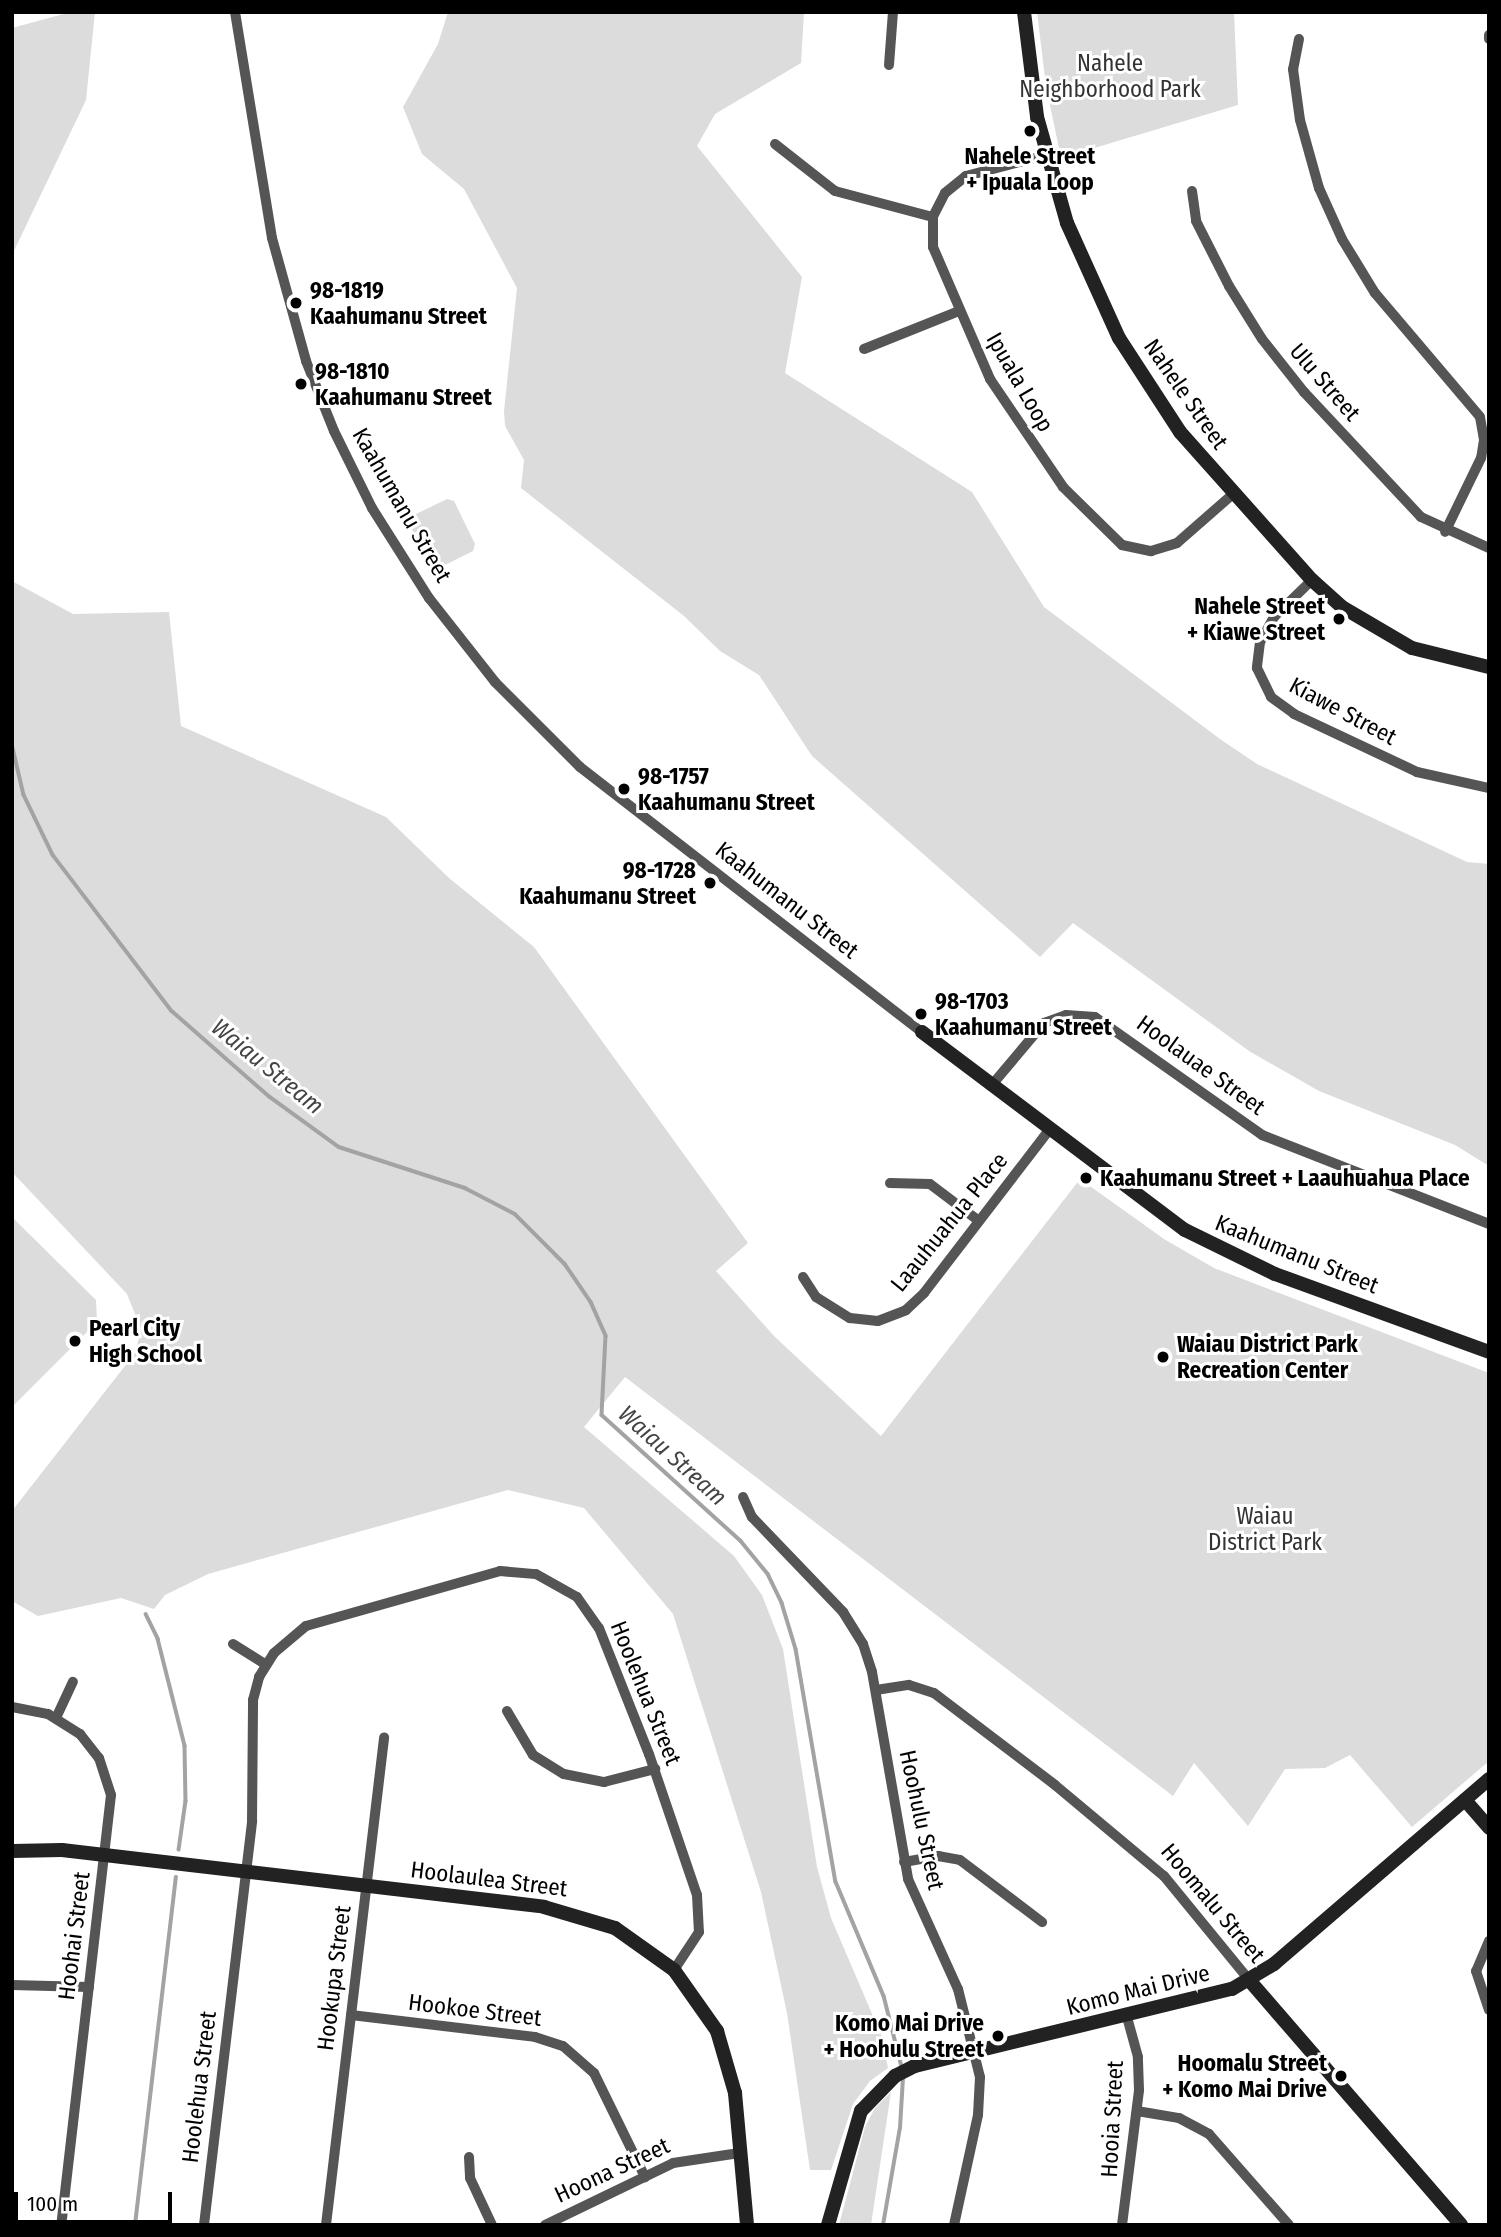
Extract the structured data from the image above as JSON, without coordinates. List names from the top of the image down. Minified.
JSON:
{"streets":{"street":["Ipuala Loop","Ulu Street","Nahele Street","Kaahumanu Street","Kiawe Street","Hoolauae Street","Laauhuahua Place","Hoolehua Street","Hoohulu Street","Hoolaulea Street","Hoomalu Street","Hoohai Street","Hookupa Street","Komo Mai Drive","Hookoe Street","Hooia Street","Hoona Street"]},"crossings":[["Ipuala Loop","Nahele Street"],["Nahele Street","Kiawe Street"],["Kaahumanu Street","Hoolauae Street"],["Kaahumanu Street","Laauhuahua Place"],["Hoolehua Street","Hoolaulea Street"],["Hoohulu Street","Hoomalu Street"],["Hoohulu Street","Komo Mai Drive"],["Hoolaulea Street","Hoohai Street"],["Hoolaulea Street","Hookupa Street"],["Hoolaulea Street","Hoona Street"],["Hoomalu Street","Komo Mai Drive"],["Hookupa Street","Hookoe Street"],["Komo Mai Drive","Hooia Street"],["Hookoe Street","Hoona Street"]],"water":["Waiau Stream"],"parks":["Nahele Neighborhood Park","Waiau District Park"],"places":["Nahele Street + Ipuala Loop","98-1819 Kaahumanu Street","98-1810 Kaahumanu Street","Nahele Street + Kiawe Street","98-1757 Kaahumanu Street","98-1728 Kaahumanu Street","98-1703 Kaahumanu Street","Kaahumanu Street + Laauhuahua Place","Pearl City High School","Waiau District Park Recreation Center","Komo Mai Drive + Hoohulu Street","Hoomalu Street + Komo Mai Drive"],"scale_bar":"100 m"}
